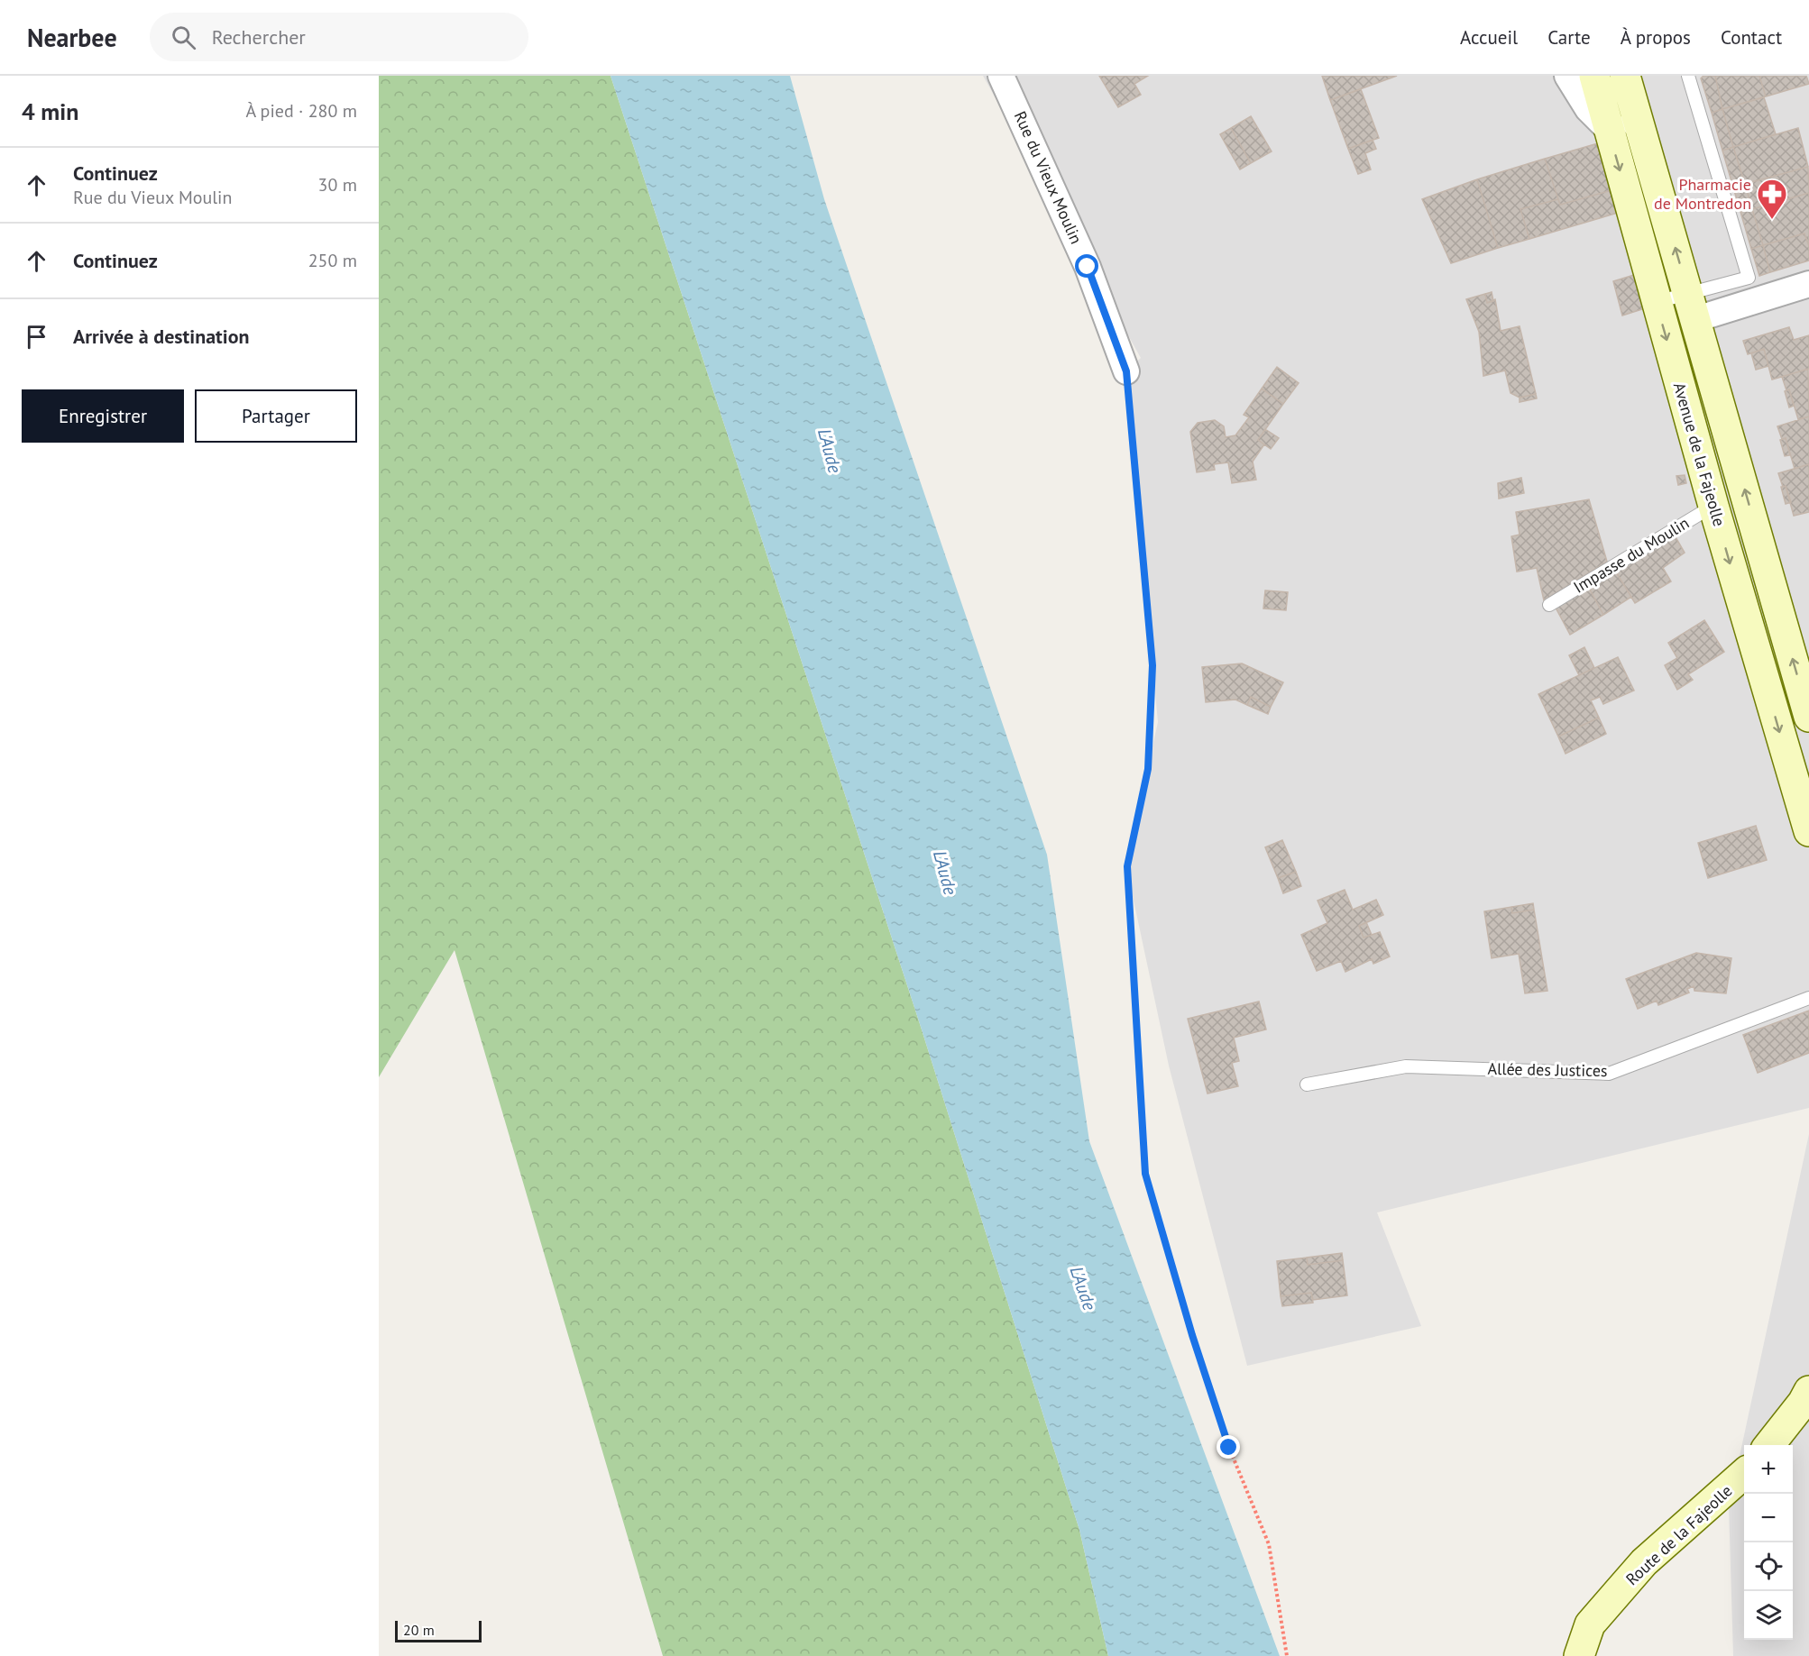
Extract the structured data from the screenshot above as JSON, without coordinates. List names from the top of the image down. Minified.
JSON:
{"streets":{"street":["Rue du Vieux Moulin","Avenue de la Fajeolle","Route de la Fajeolle"],"lane":["Impasse du Moulin","Allée des Justices"]},"crossings":[["Avenue de la Fajeolle","Impasse du Moulin"]],"water":["L'Aude"],"places":{"pharmacy":["Pharmacie de Montredon"]},"scale_bar":"20 m","page":{"header":"Nearbee","search":"Rechercher","nav":["Accueil","Carte","À propos","Contact"],"heading":["4 min","À pied · 280 m"],"list":[["Continuez","Rue du Vieux Moulin","30 m"],["Continuez","250 m"],"Arrivée à destination"],"buttons":["Enregistrer","Partager"],"map_buttons":["+","−"],"scale":"20 m"}}
